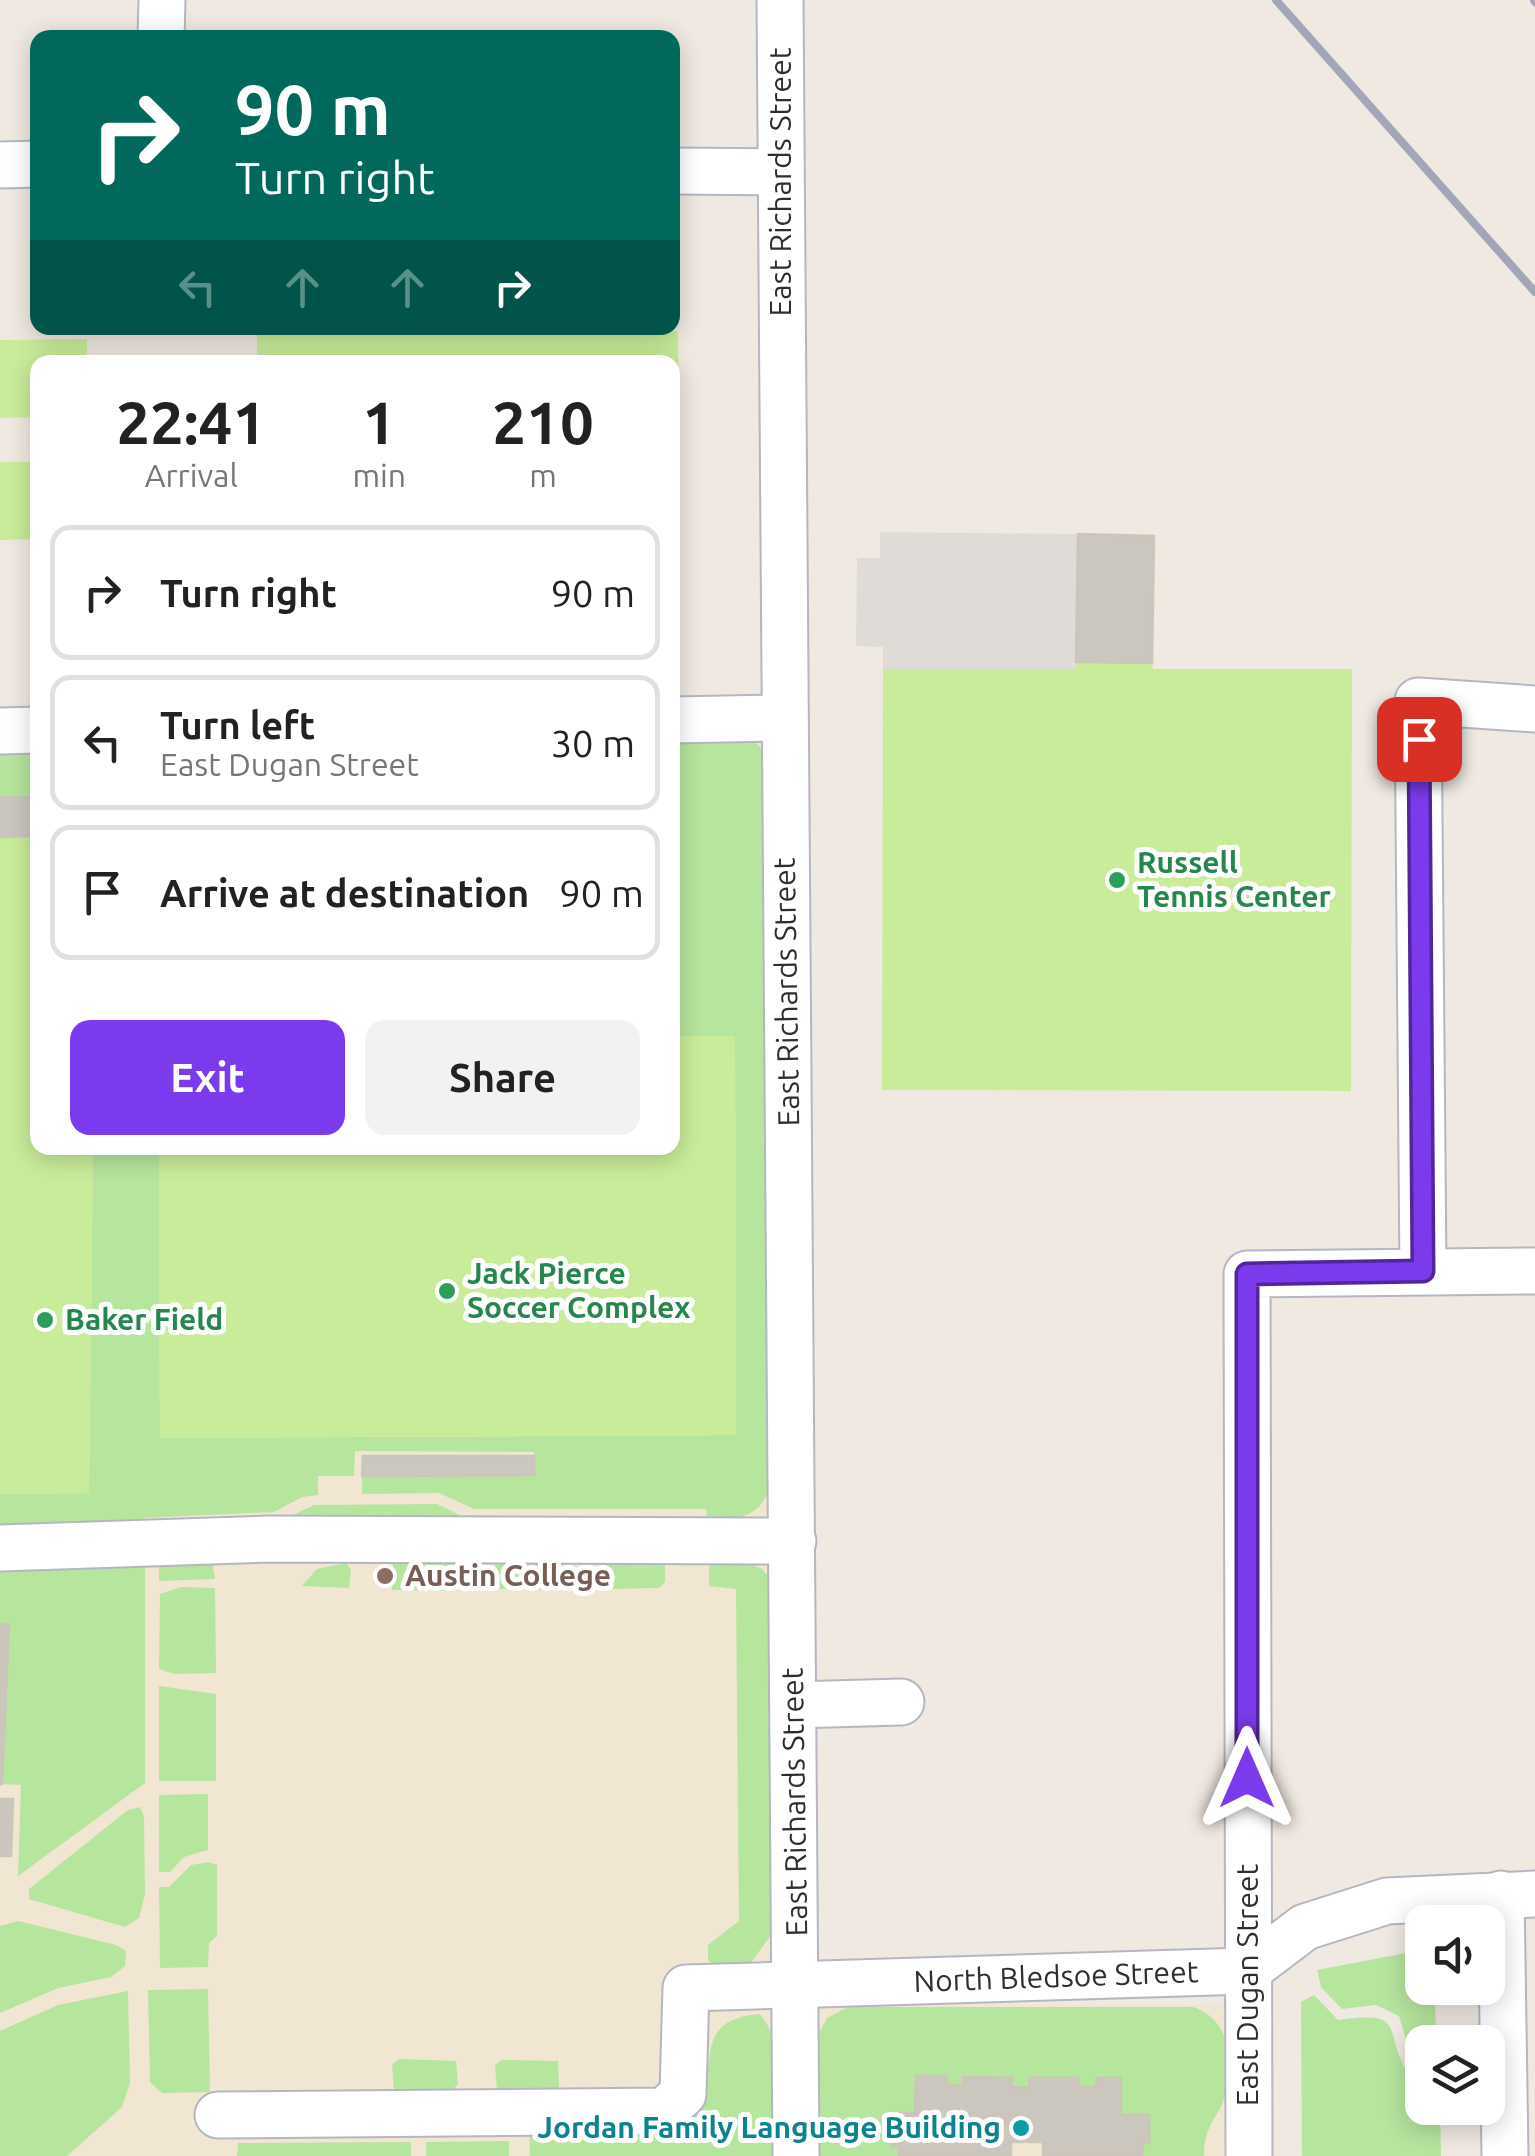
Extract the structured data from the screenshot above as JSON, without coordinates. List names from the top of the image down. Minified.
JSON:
{"streets":{"street":["East Richards Street","North Bledsoe Street","East Dugan Street"]},"crossings":[["East Richards Street","North Bledsoe Street"],["North Bledsoe Street","East Dugan Street"]],"places":["Russell Tennis Center","Jack Pierce Soccer Complex","Baker Field","Austin College","Jordan Family Language Building"],"page":{"turn":["90 m","Turn right"],"eta":["22:41","Arrival","1","min","210","m"],"list":[{"name":"Turn right","value":"90 m"},{"name":"Turn left","note":"East Dugan Street","value":"30 m"},{"name":"Arrive at destination","value":"90 m"}],"buttons":["Exit","Share"]}}
